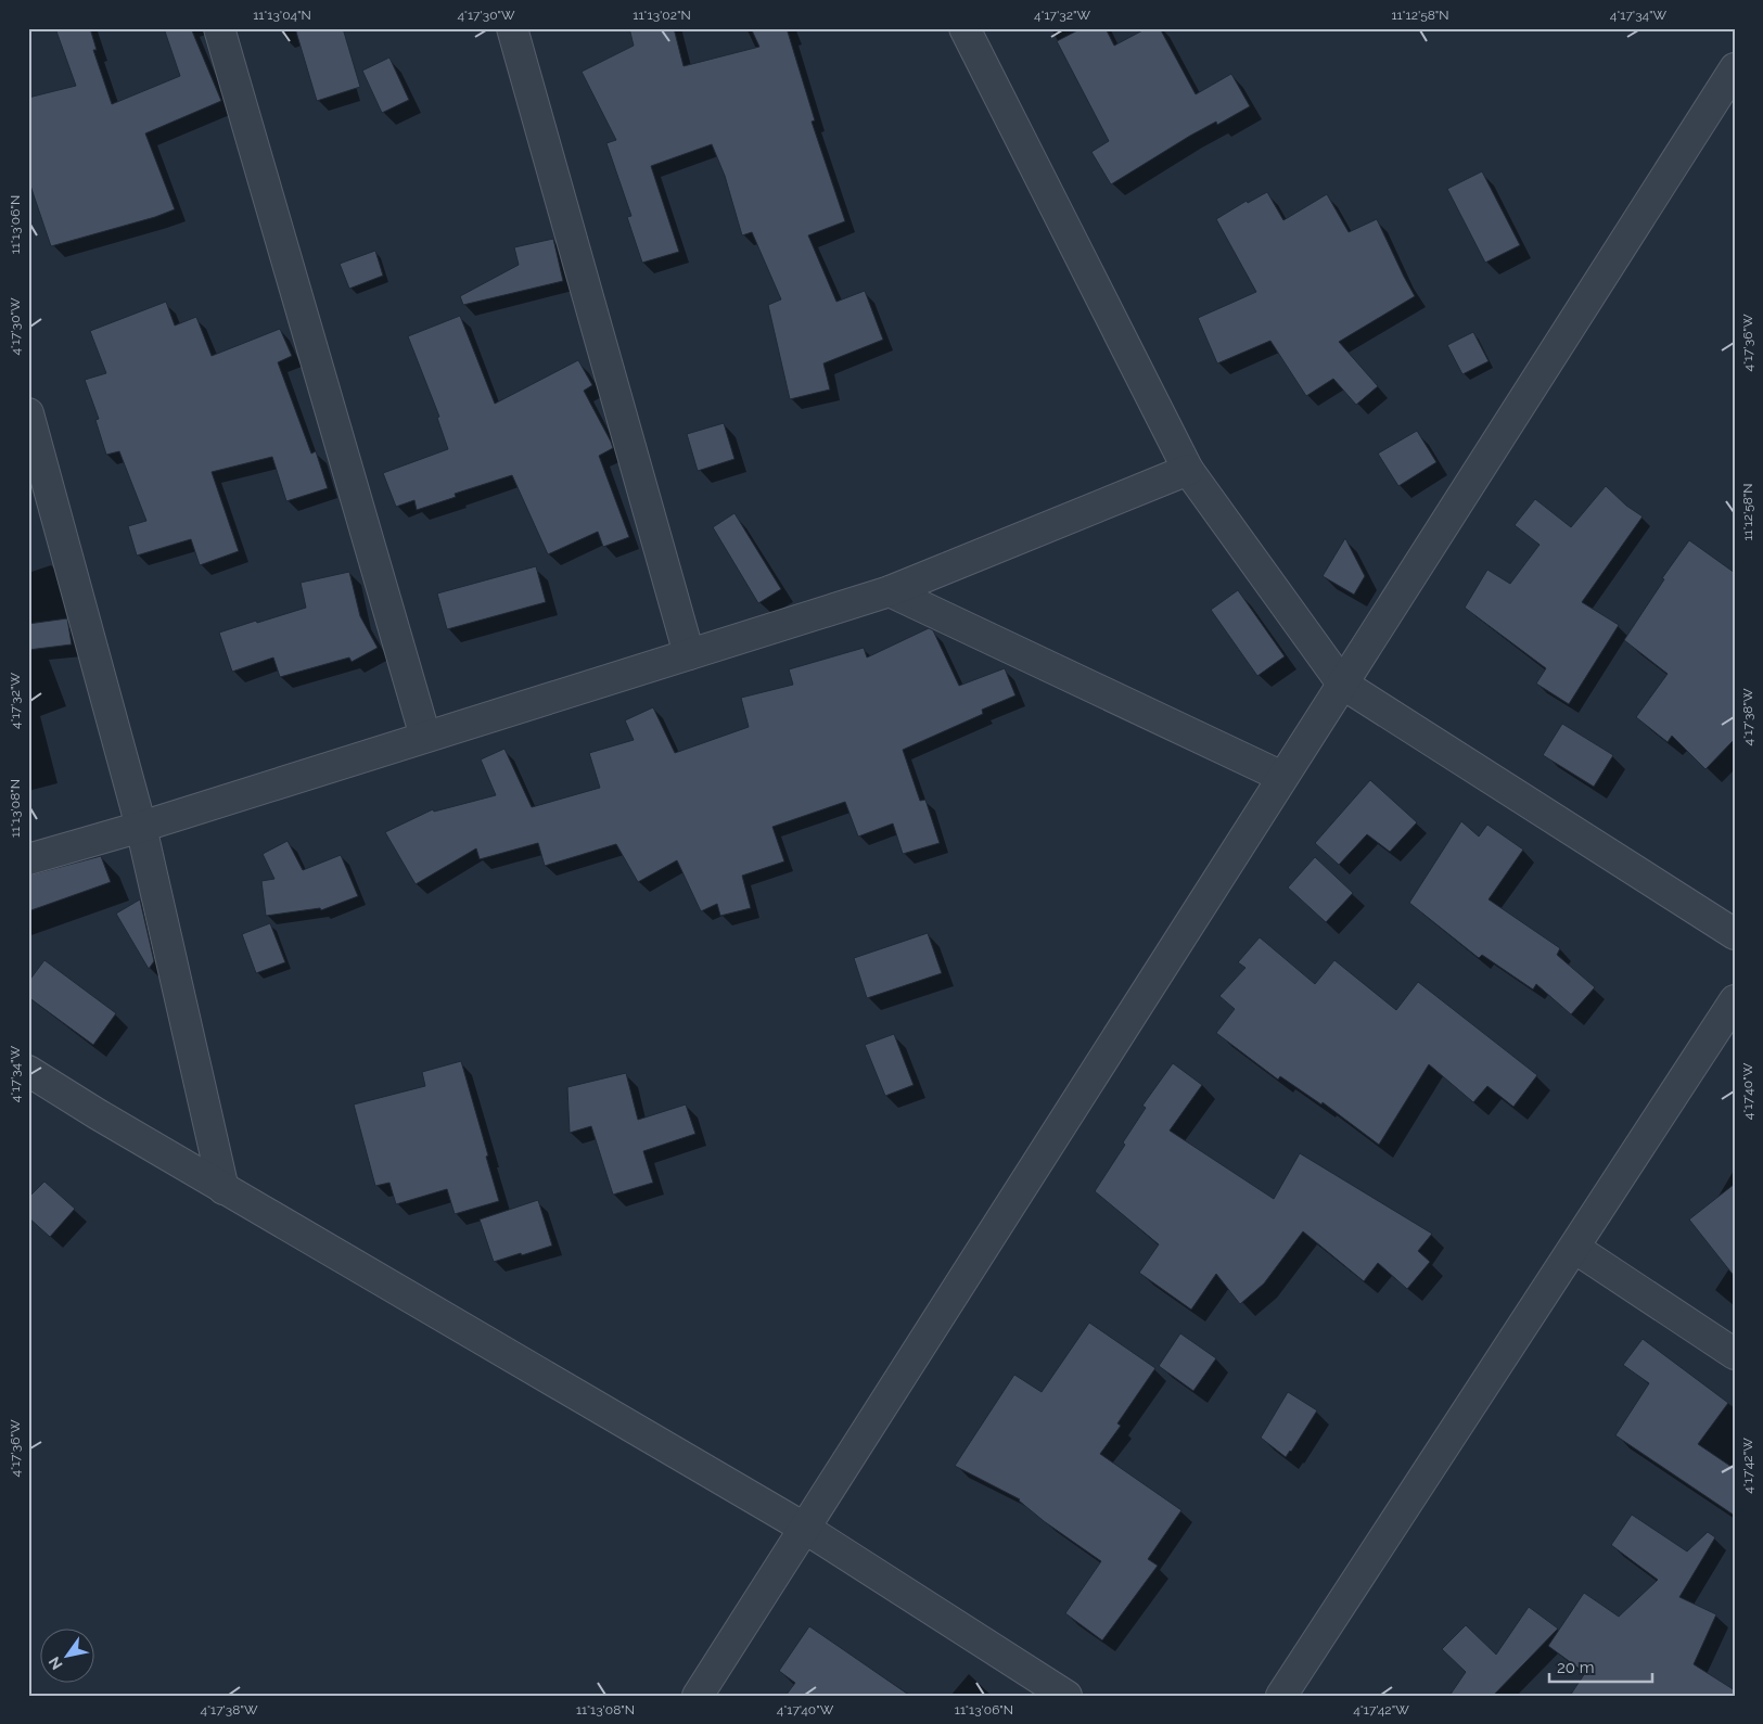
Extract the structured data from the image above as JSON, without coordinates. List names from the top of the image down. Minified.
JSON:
{"scale_bar":"20 m","north":"bottom left","coordinates":["11°13'04\"N","4°17'30\"W","11°13'02\"N","4°17'32\"W","11°12'58\"N","4°17'34\"W","11°13'06\"N","4°17'36\"W","4°17'38\"W","11°13'08\"N","4°17'40\"W","4°17'42\"W"]}
